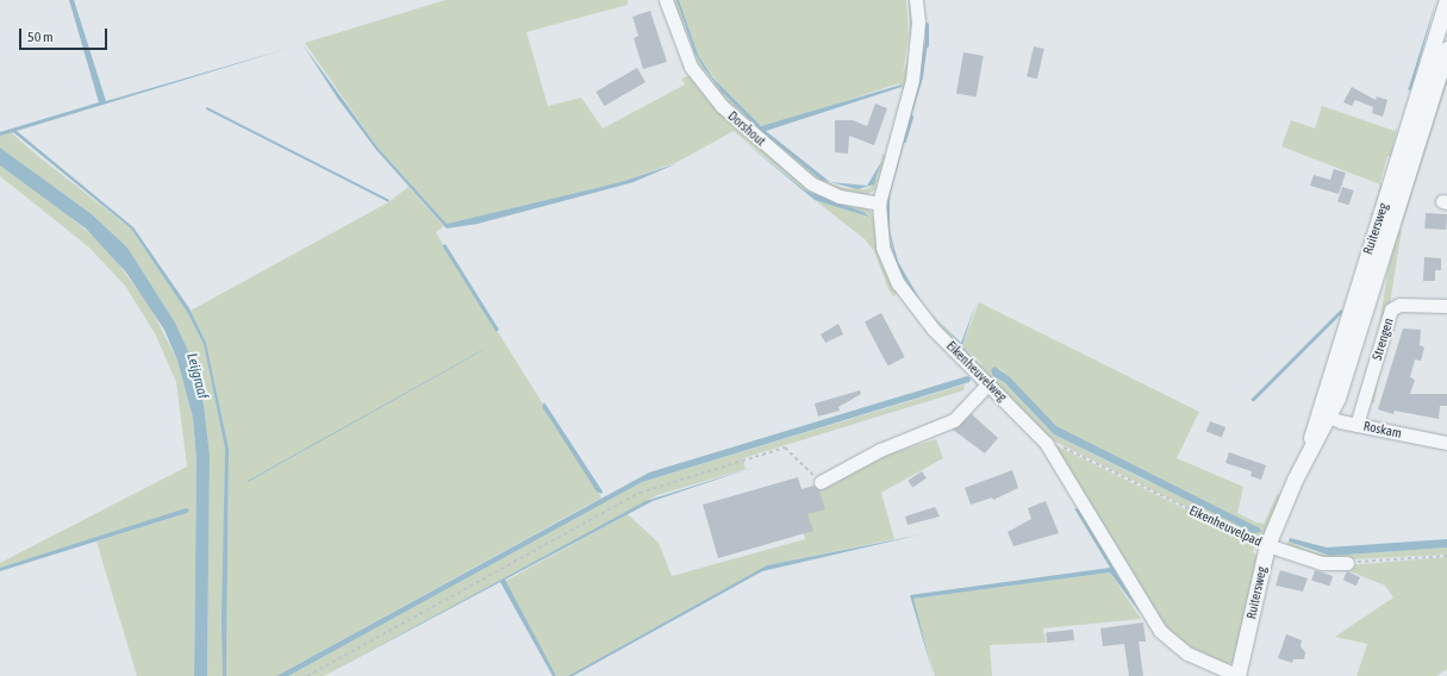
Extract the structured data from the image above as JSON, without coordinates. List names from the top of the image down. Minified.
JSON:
{"streets":{"street":["Dorshout","Ruitersweg","Strengen","Eikenheuvelweg","Roskam","Eikenheuvelpad"]},"crossings":[["Dorshout","Eikenheuvelweg"],["Ruitersweg","Eikenheuvelweg"],["Ruitersweg","Roskam"],["Ruitersweg","Eikenheuvelpad"],["Strengen","Roskam"],["Eikenheuvelweg","Eikenheuvelpad"]],"water":["Leijgraaf"],"scale_bar":"50 m"}
